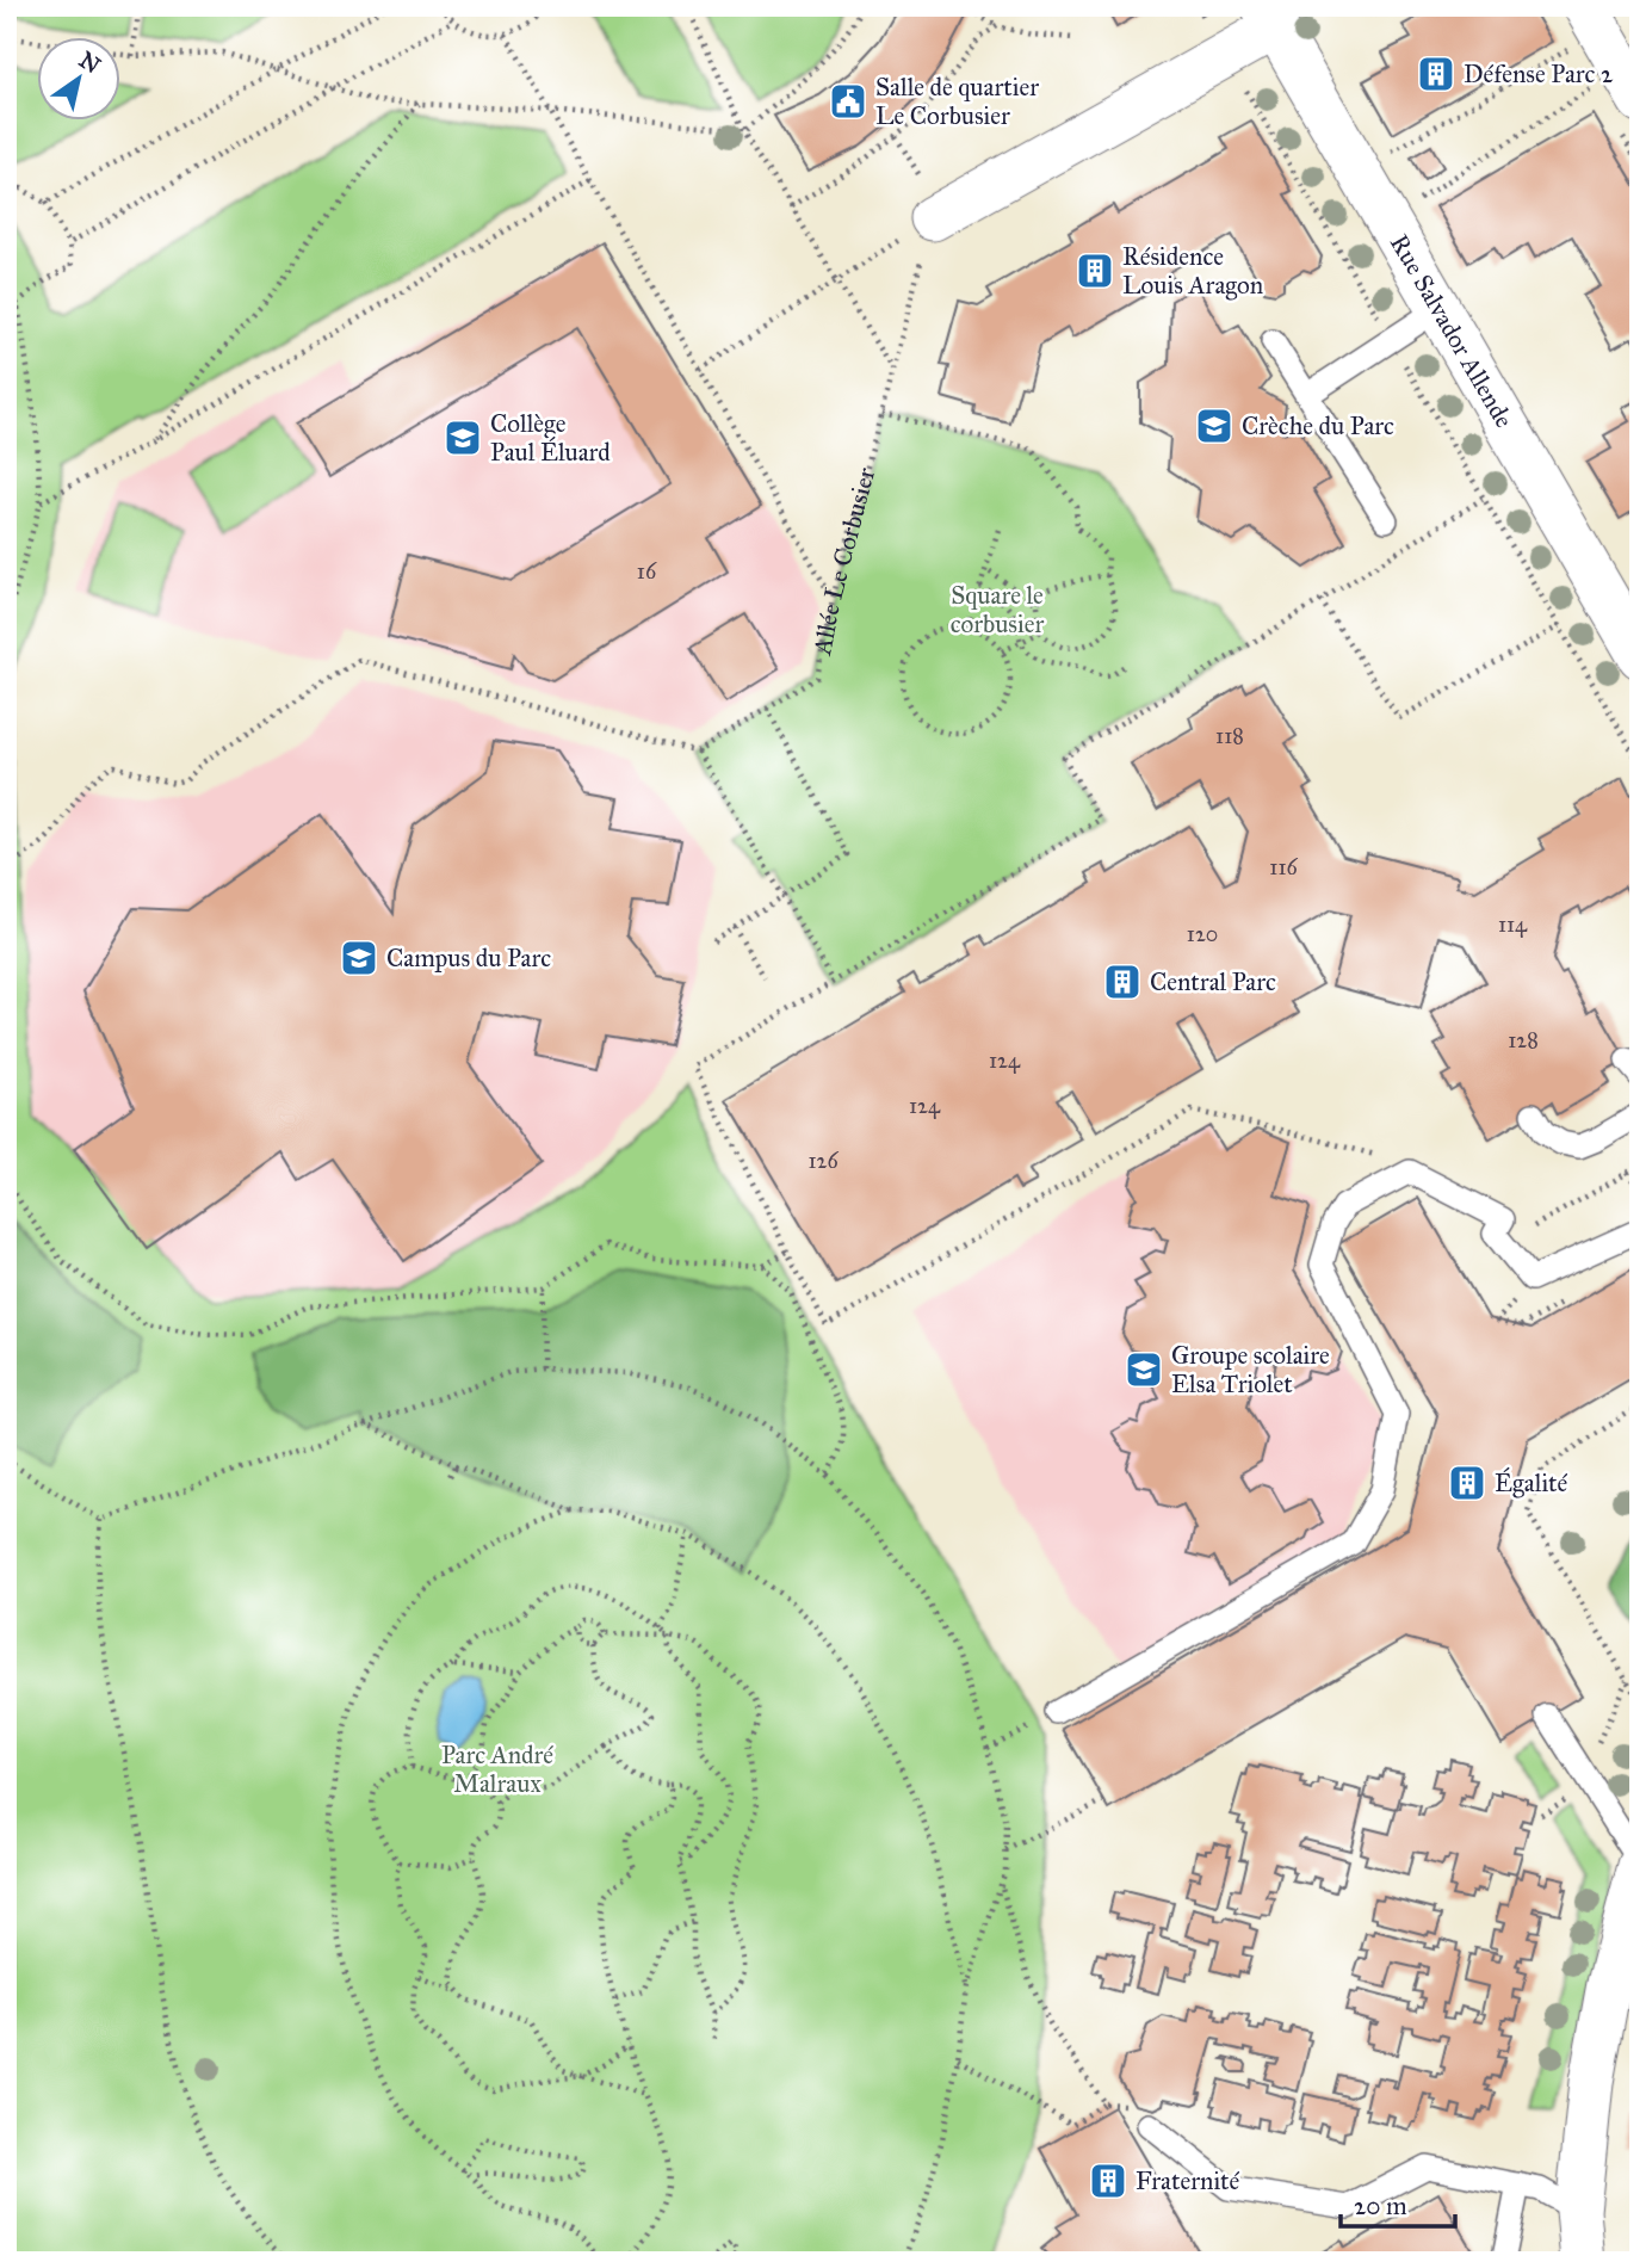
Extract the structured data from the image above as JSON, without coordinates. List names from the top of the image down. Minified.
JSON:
{"streets":{"street":["Rue Salvador Allende"],"path":["Allée Le Corbusier"]},"parks":["Square le corbusier","Parc André Malraux"],"places":{"building":["Défense Parc 2","Résidence Louis Aragon","Central Parc","Égalité","Fraternité"],"public building":["Salle de quartier Le Corbusier"],"school or university":["Crèche du Parc","Collège Paul Éluard","Campus du Parc","Groupe scolaire Elsa Triolet"]},"house_numbers":["16","118","116","114","120","128","124","124","126"],"scale_bar":"20 m","north":"top right"}
